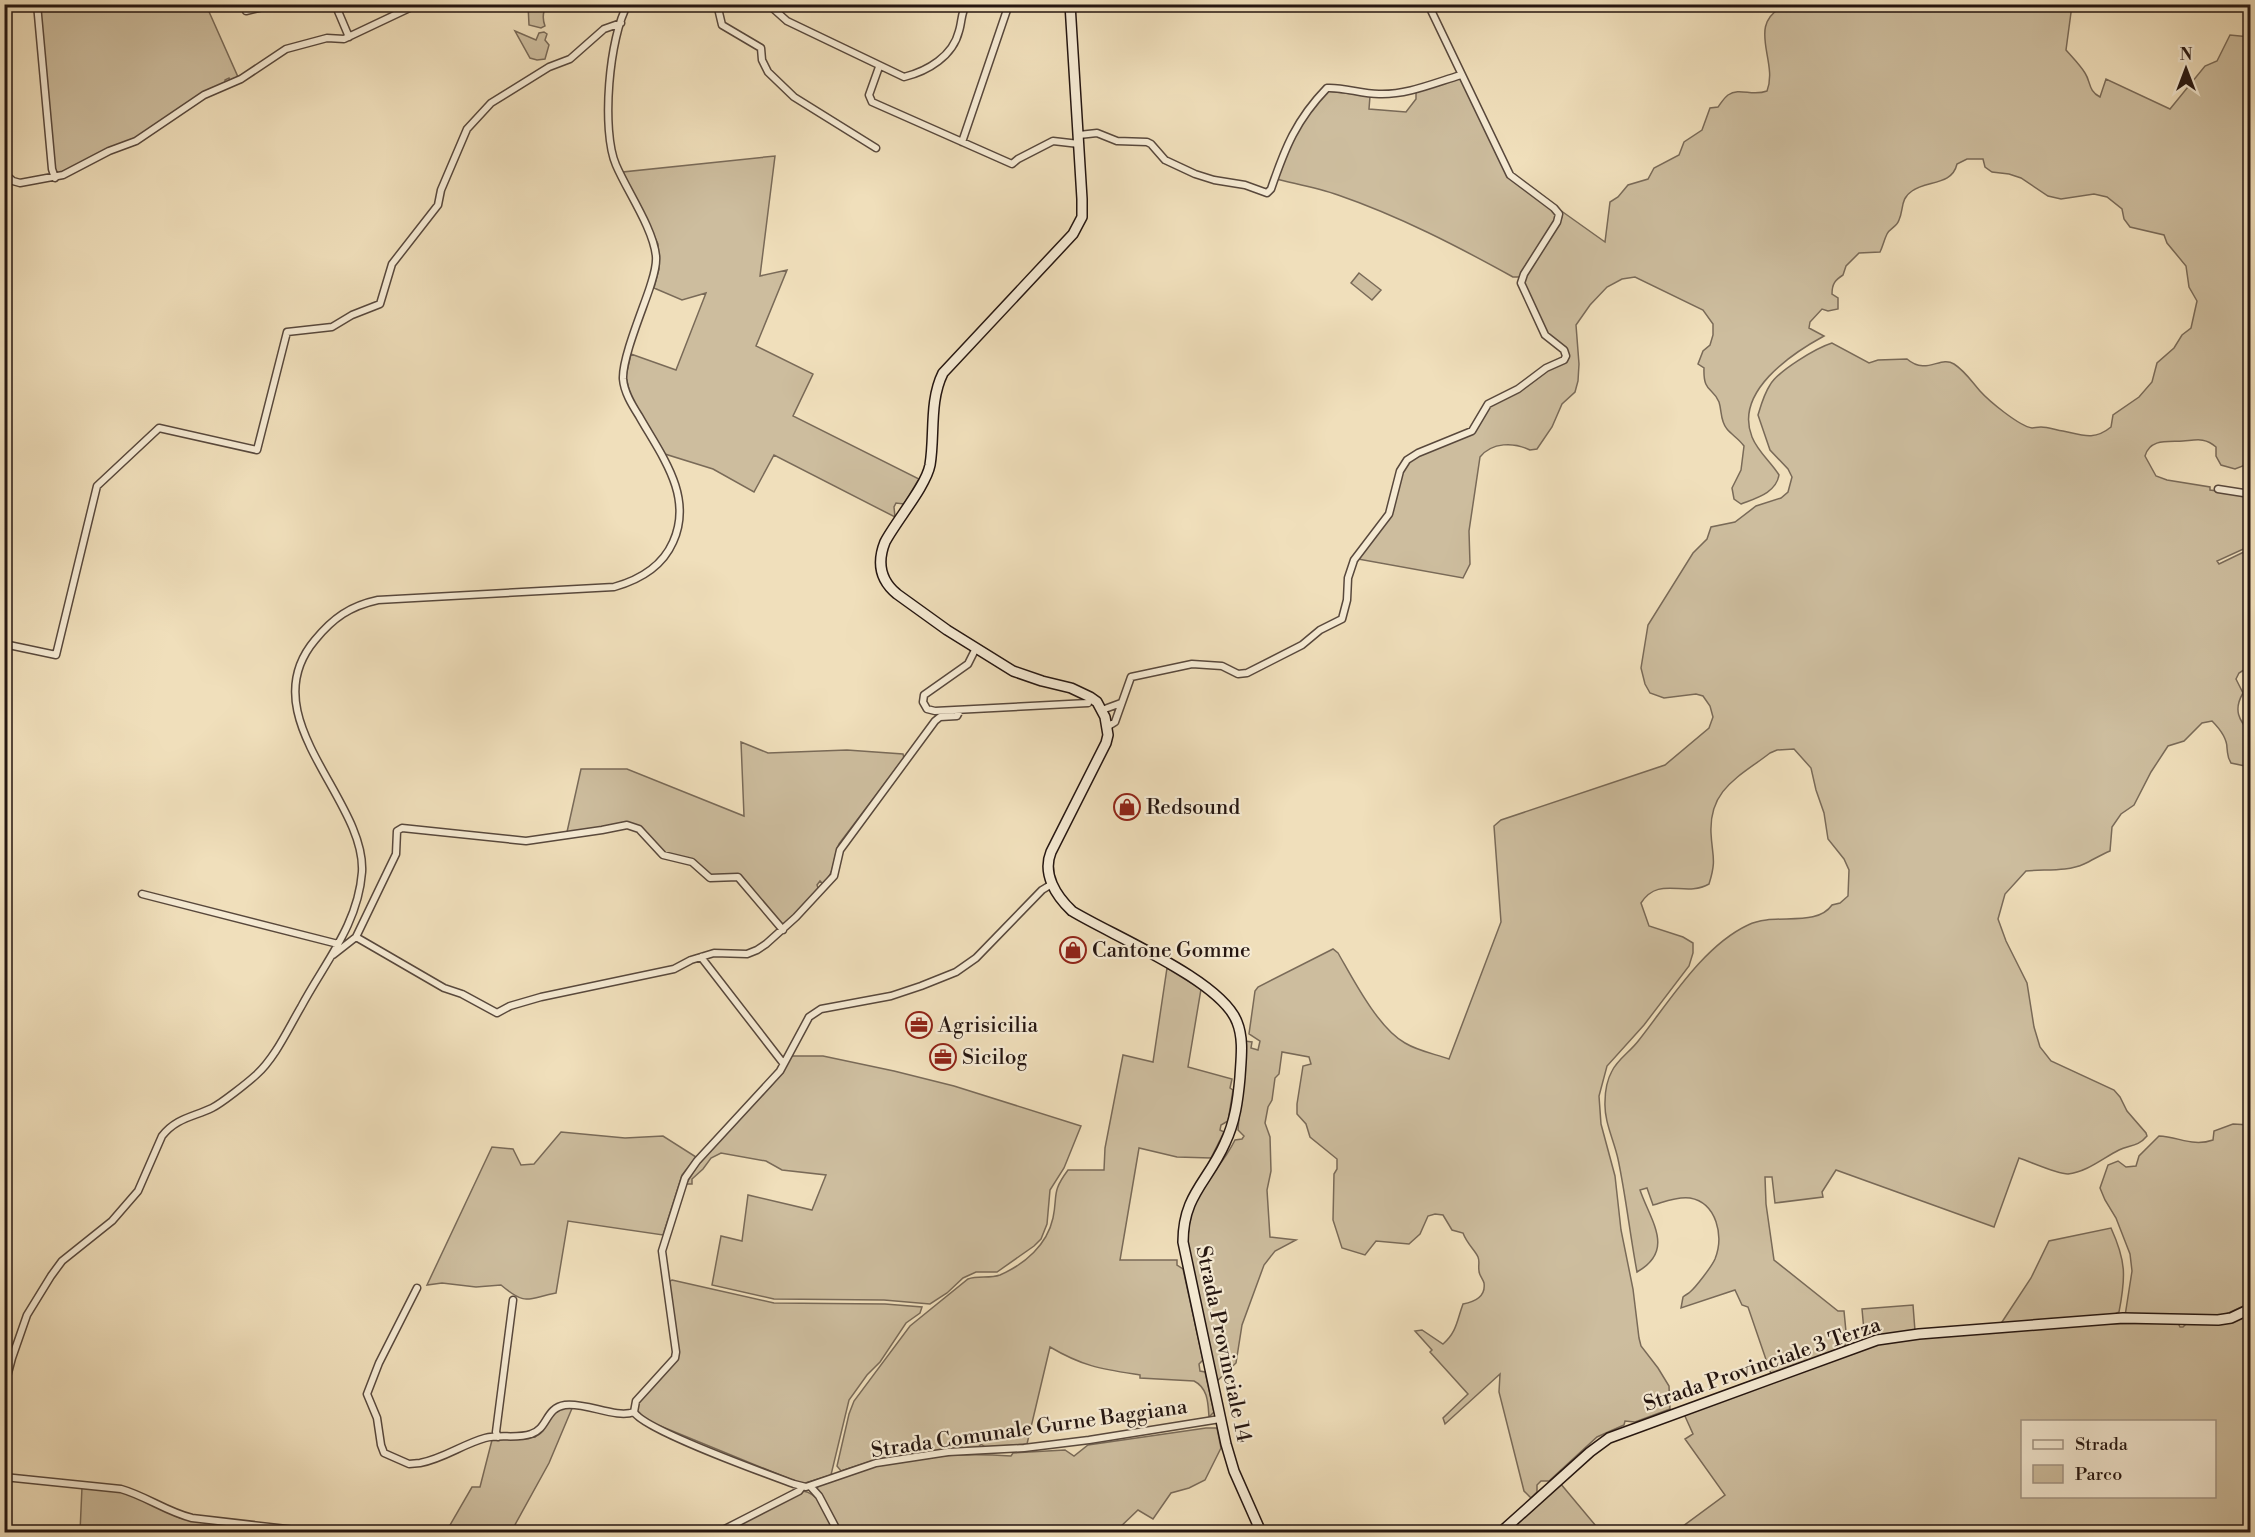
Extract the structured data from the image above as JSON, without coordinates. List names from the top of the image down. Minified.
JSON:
{"streets":{"main road":["Strada Provinciale 14","Strada Provinciale 3 Terza"],"street":["Strada Comunale Gurne Baggiana"]},"crossings":[["Strada Provinciale 14","Strada Comunale Gurne Baggiana"]],"places":{"shop":["Redsound","Cantone Gomme"],"office":["Agrisicilia","Sicilog"]},"legend":["Strada","Parco"],"north":"top"}
